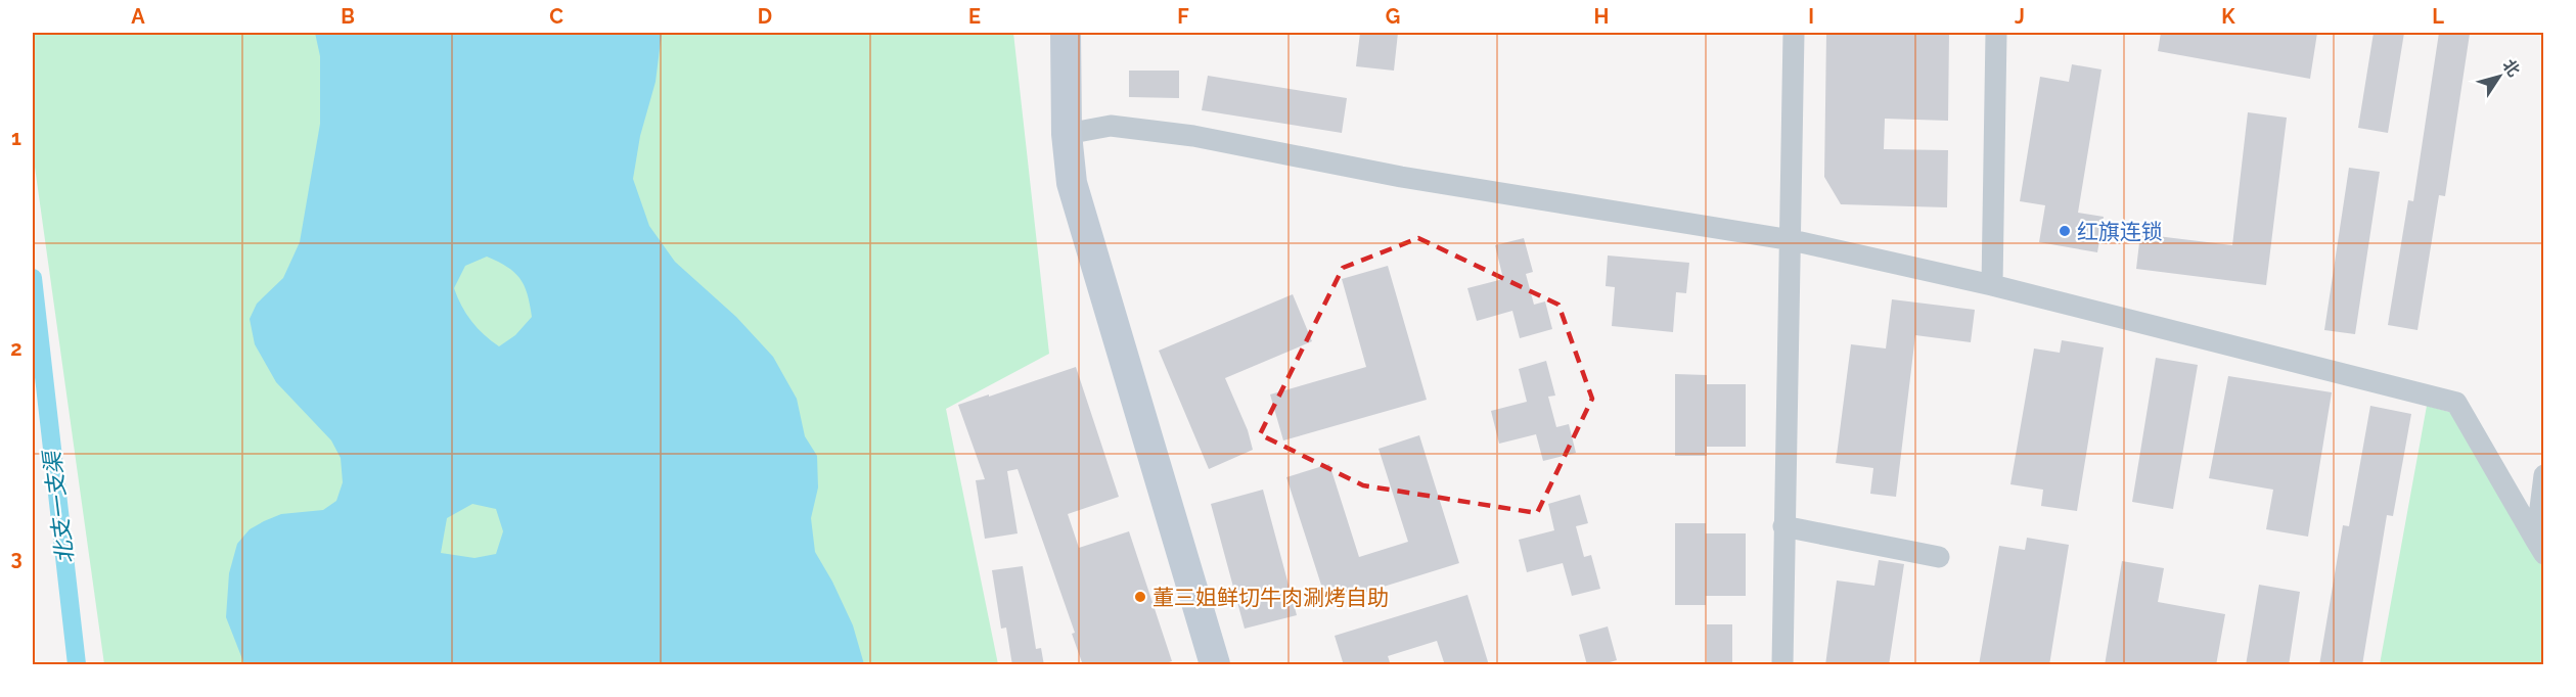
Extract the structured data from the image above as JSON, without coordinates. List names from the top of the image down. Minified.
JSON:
{"water":["北支一支渠"],"places":["红旗连锁","董三姐鲜切牛肉涮烤自助"],"north":"top right","grid":{"columns":["A","B","C","D","E","F","G","H","I","J","K","L"],"rows":["1","2","3"]}}
